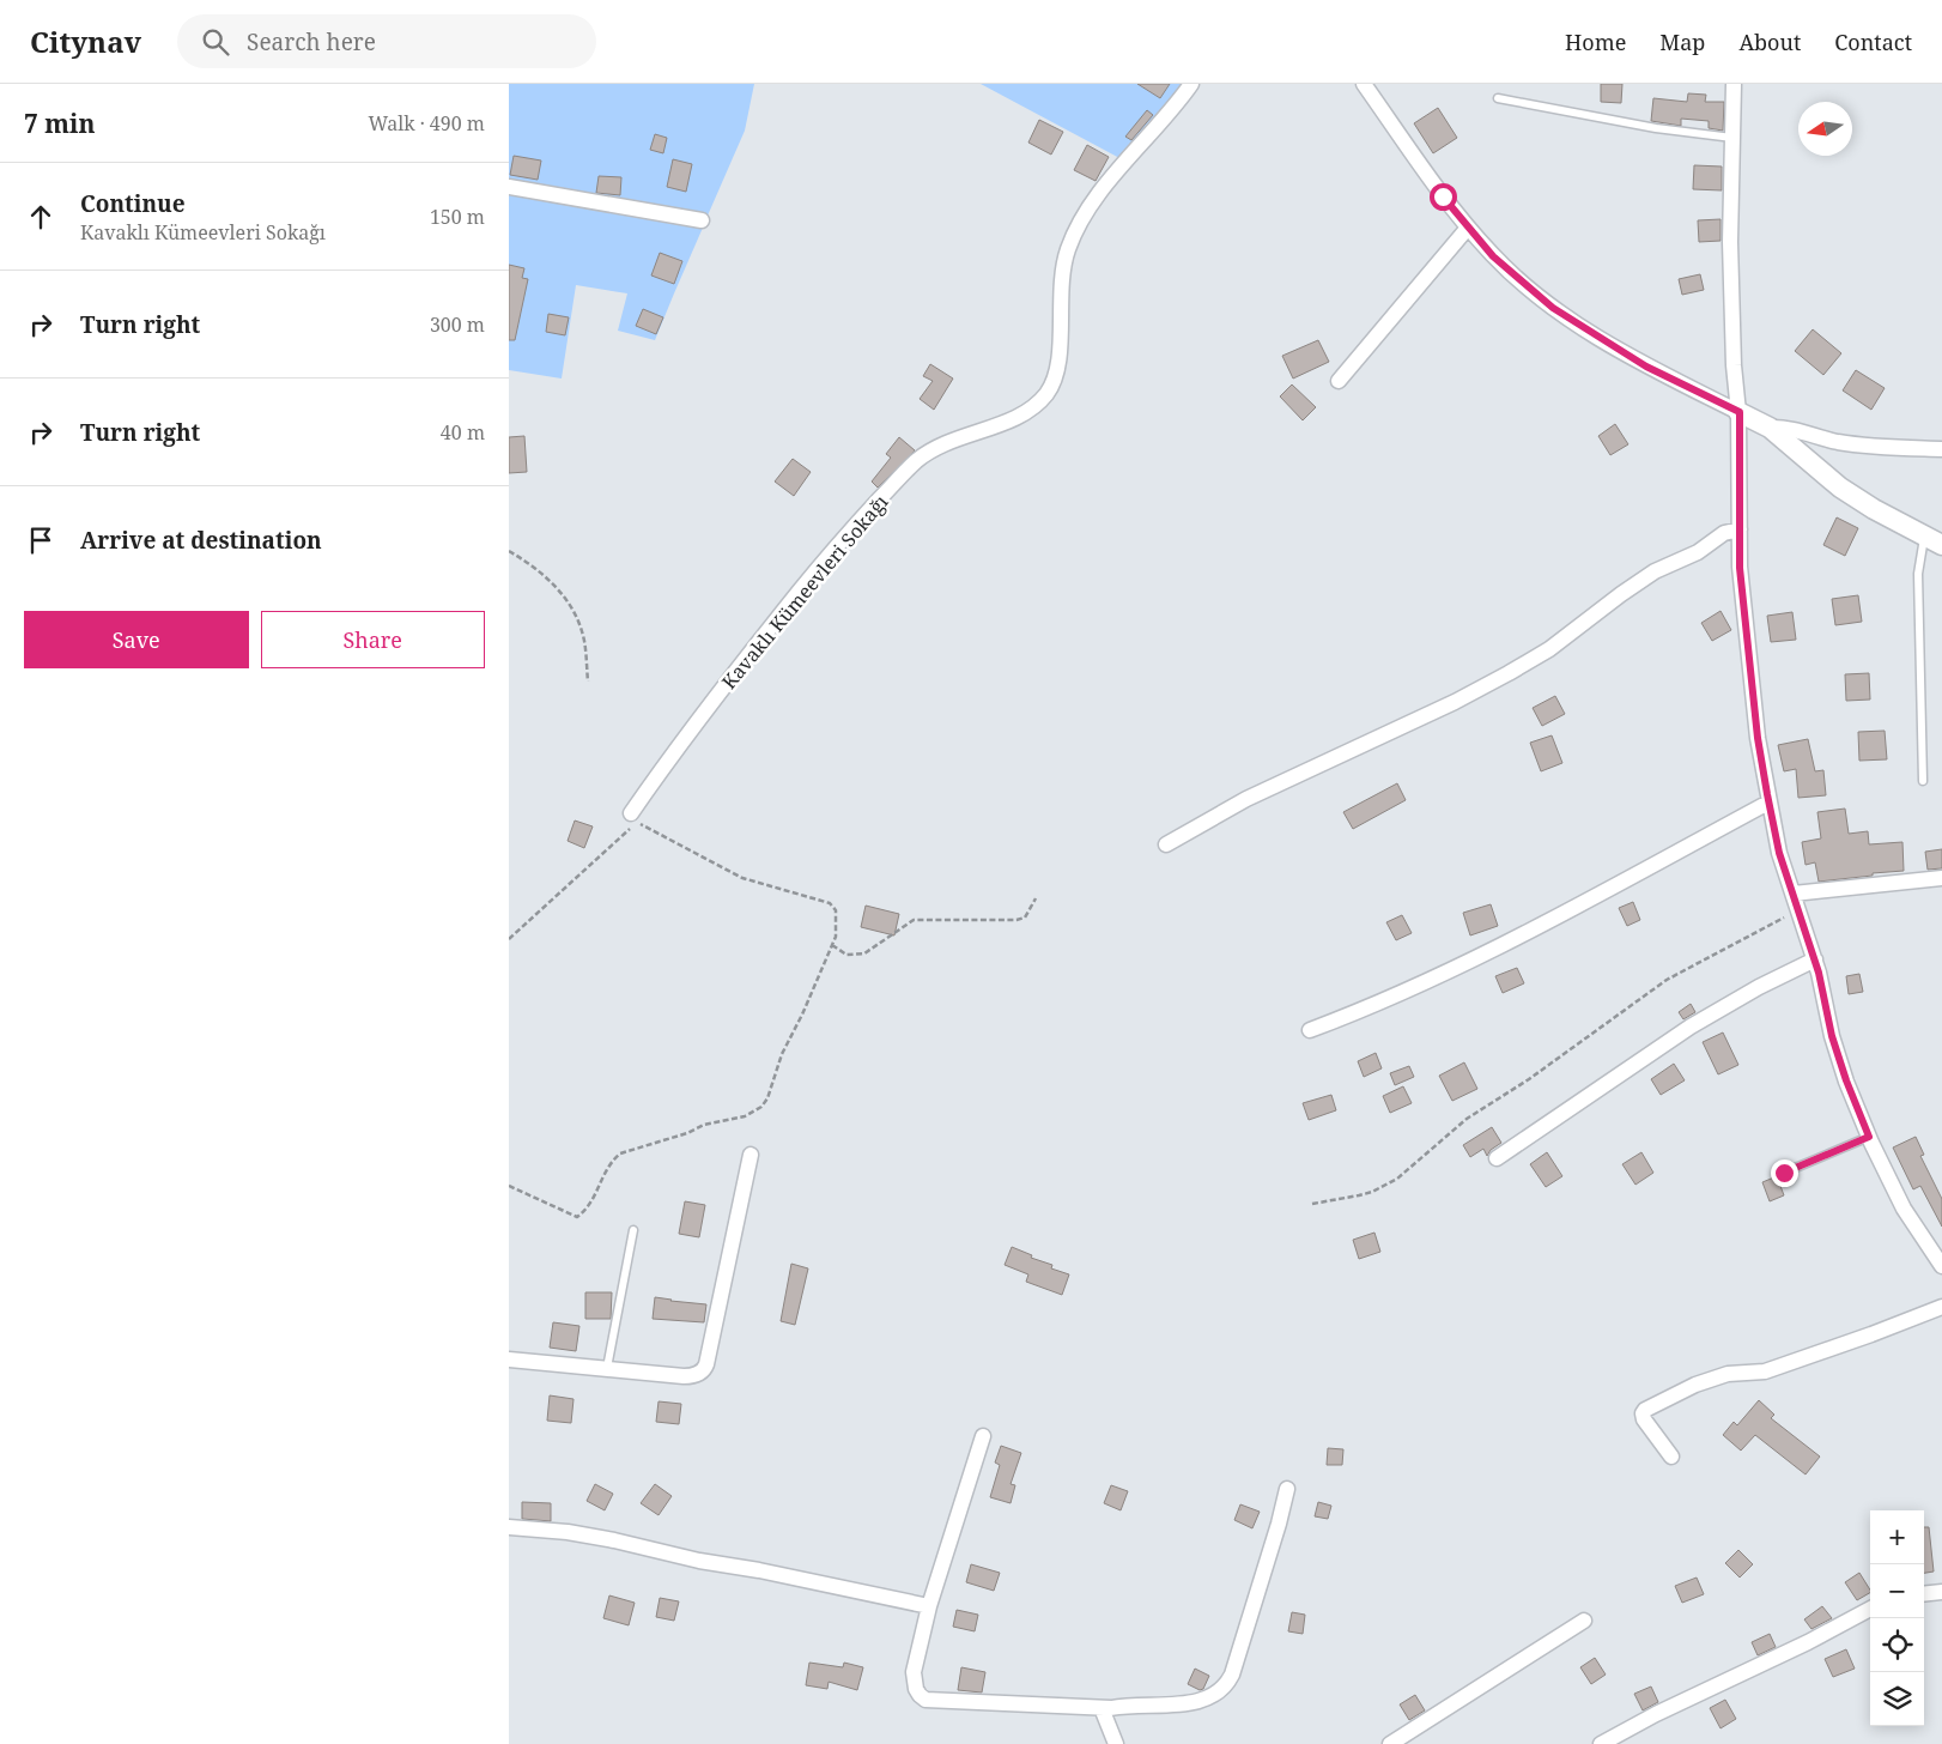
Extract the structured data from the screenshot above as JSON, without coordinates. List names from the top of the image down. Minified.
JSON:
{"streets":{"street":["Kavaklı Kümeevleri Sokağı"]},"north":"left","page":{"header":"Citynav","search":"Search here","nav":["Home","Map","About","Contact"],"heading":["7 min","Walk · 490 m"],"list":[["Continue","Kavaklı Kümeevleri Sokağı","150 m"],["Turn right","300 m"],["Turn right","40 m"],"Arrive at destination"],"buttons":["Save","Share"],"map_buttons":["+","−"]}}
